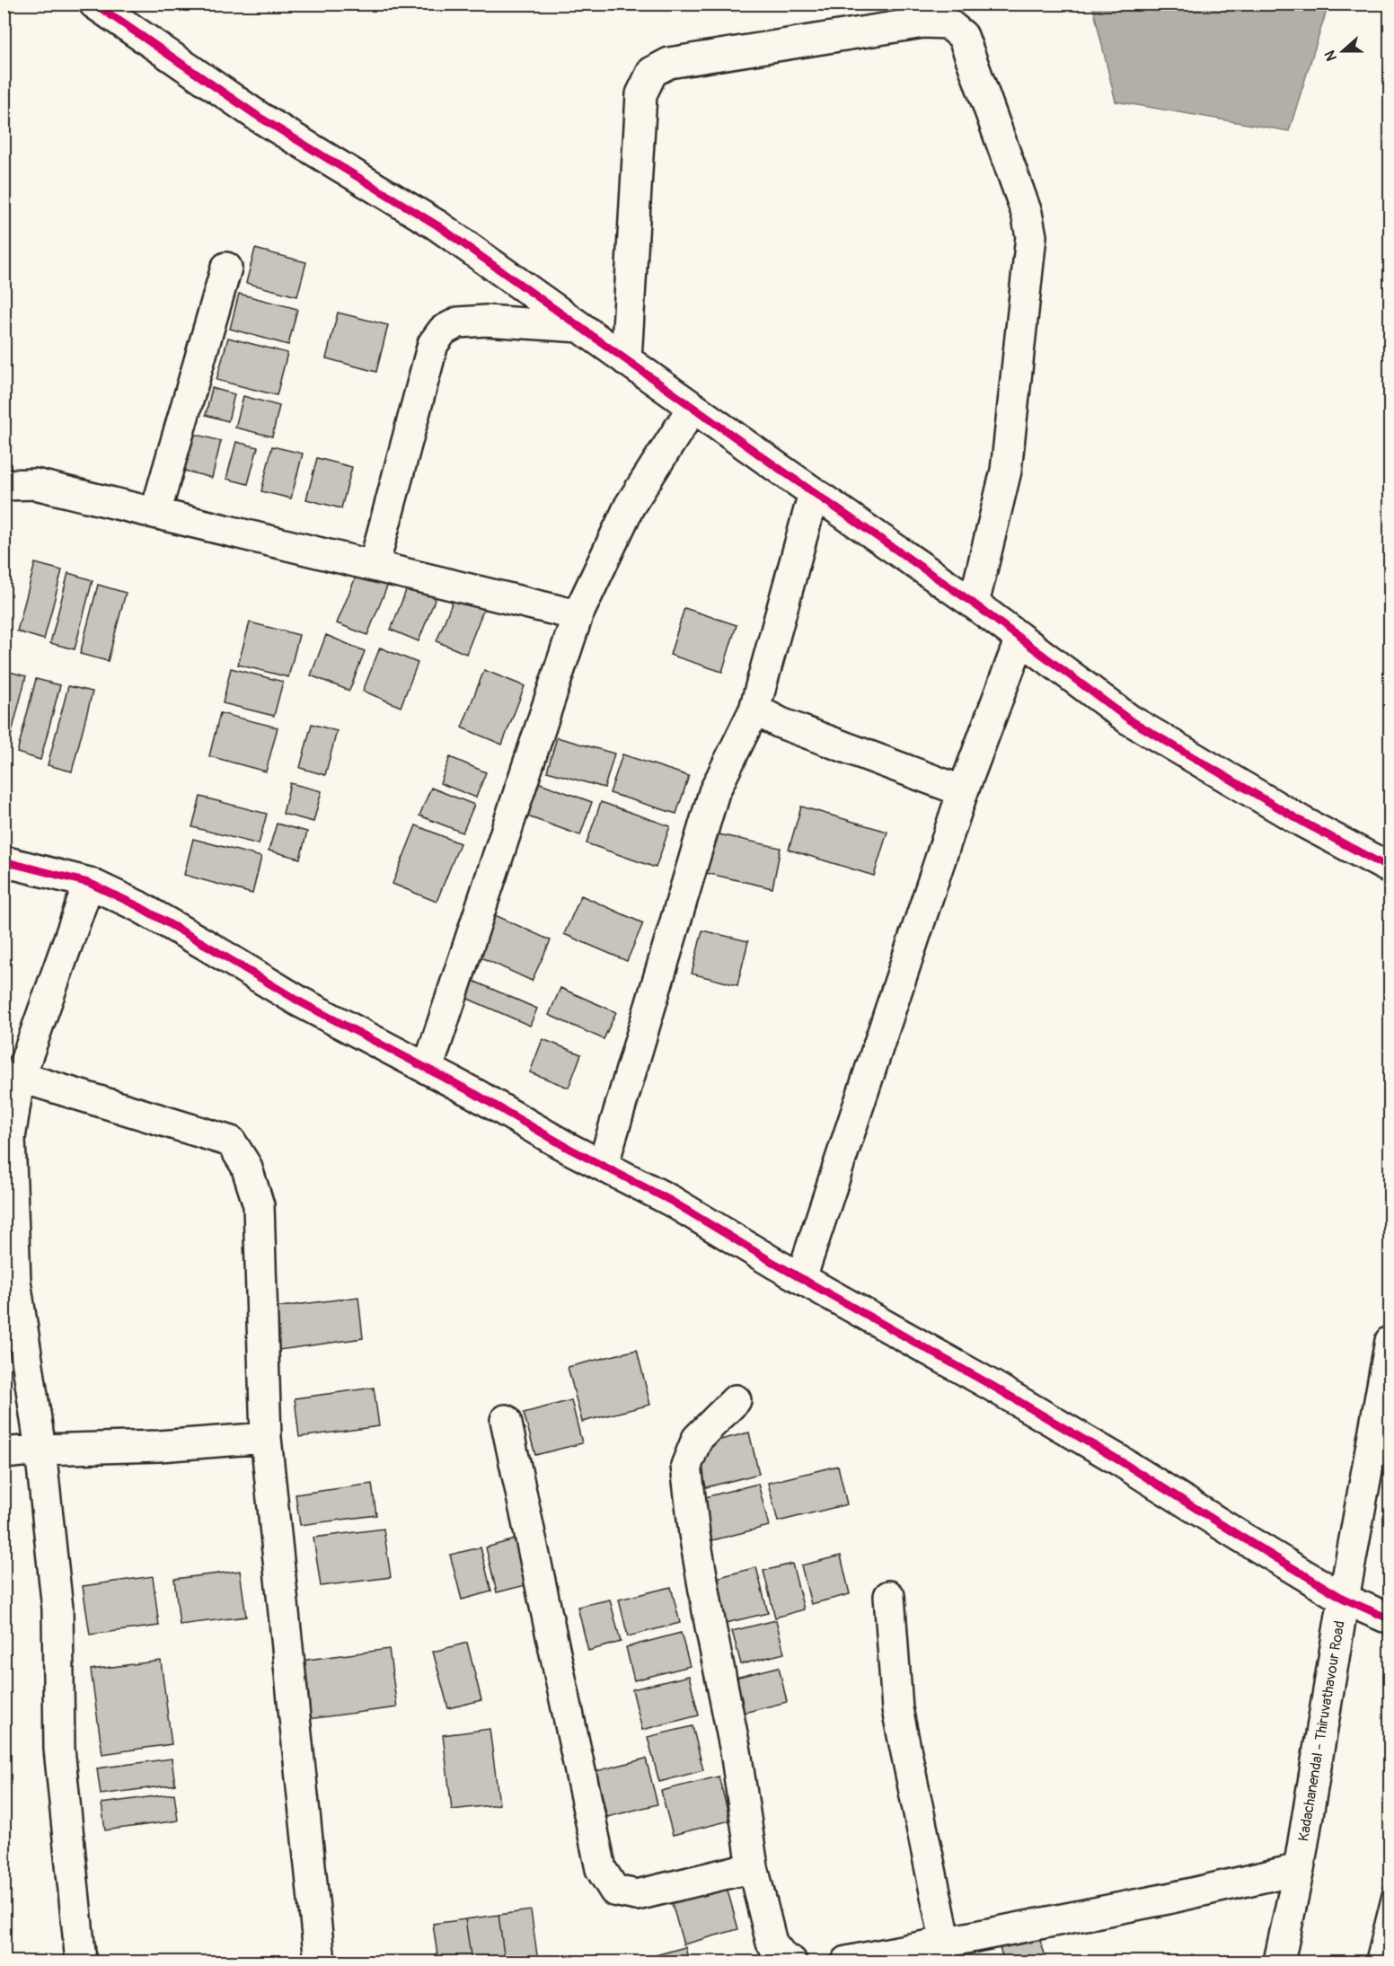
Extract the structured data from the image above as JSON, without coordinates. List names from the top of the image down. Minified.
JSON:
{"streets":{"street":["Kadachanendal - Thiruvathavour Road"]},"north":"left"}
